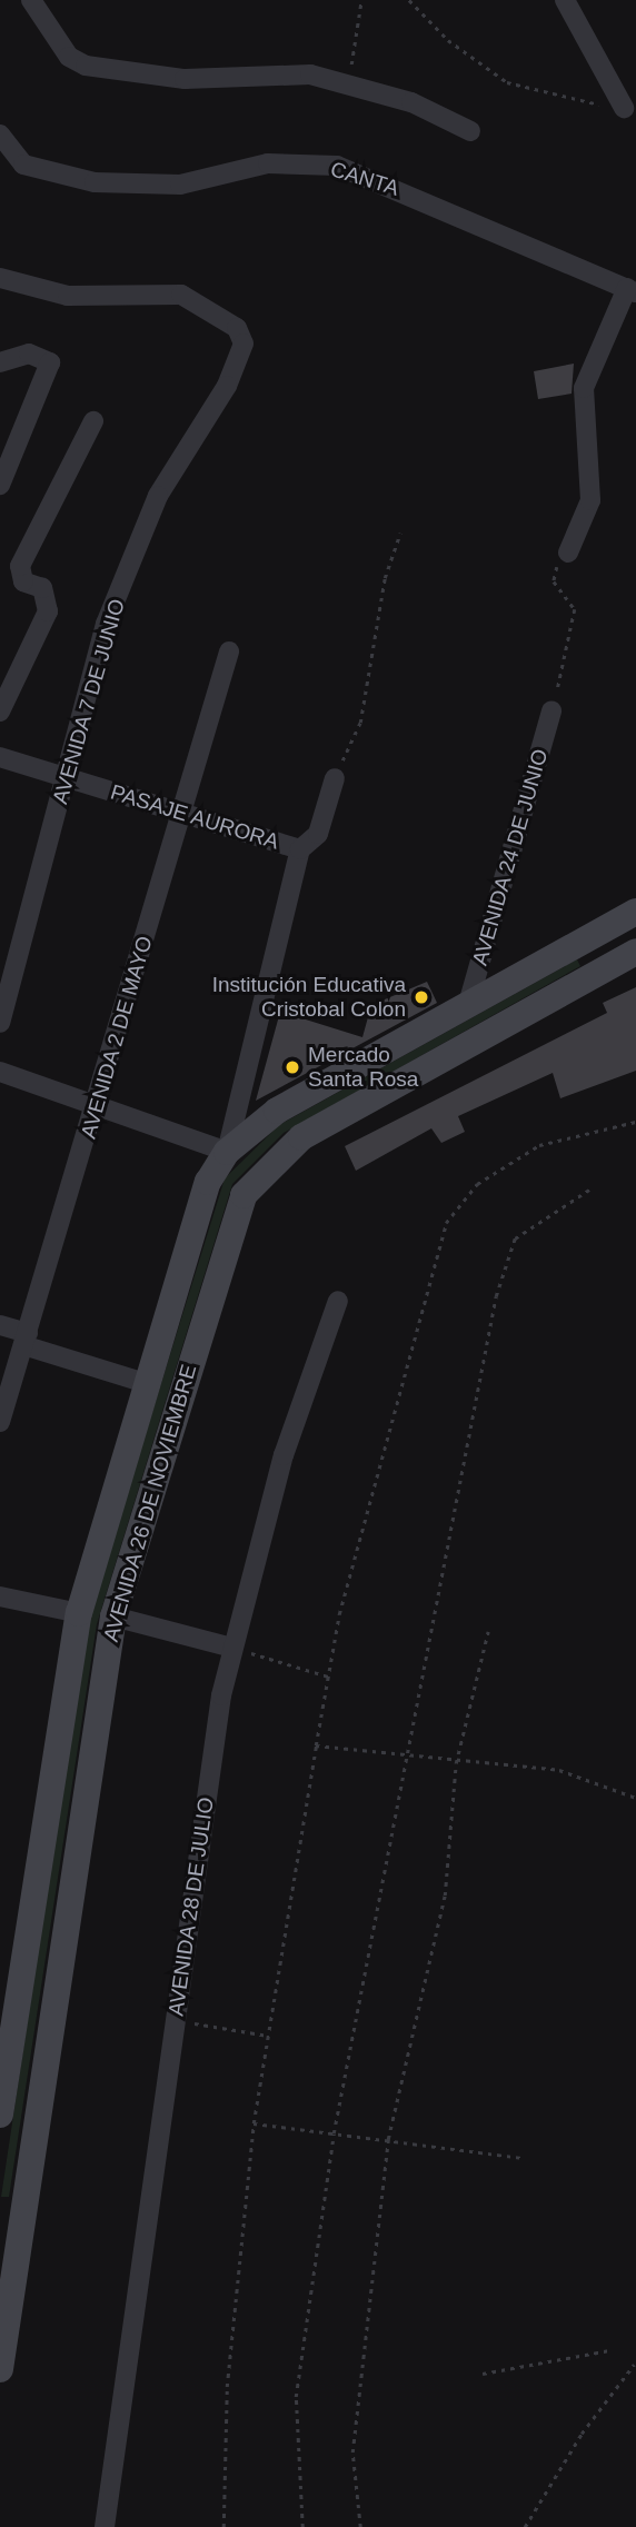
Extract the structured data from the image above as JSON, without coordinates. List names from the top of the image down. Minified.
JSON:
{"streets":{"main road":["AVENIDA 26 DE NOVIEMBRE"],"street":["CANTA","AVENIDA 7 DE JUNIO","PASAJE AURORA","AVENIDA 24 DE JUNIO","AVENIDA 2 DE MAYO","AVENIDA 28 DE JULIO"]},"crossings":[["AVENIDA 7 DE JUNIO","PASAJE AURORA"],["PASAJE AURORA","AVENIDA 2 DE MAYO"],["AVENIDA 24 DE JUNIO","AVENIDA 26 DE NOVIEMBRE"]],"places":["Institución Educativa Cristobal Colon","Mercado Santa Rosa"]}
